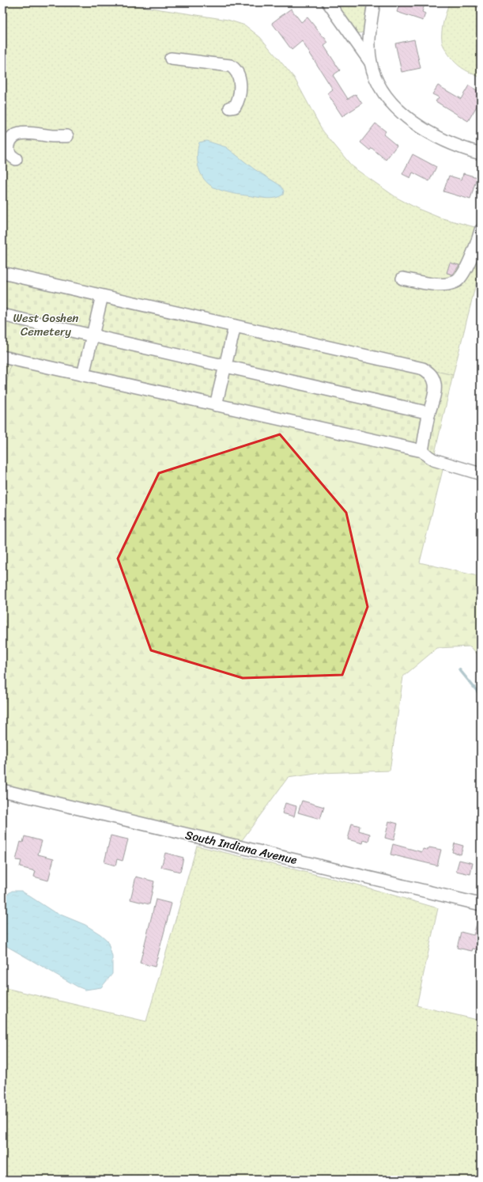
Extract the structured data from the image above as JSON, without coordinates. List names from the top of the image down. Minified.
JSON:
{"streets":{"street":["South Indiana Avenue"]},"parks":["West Goshen Cemetery"]}
